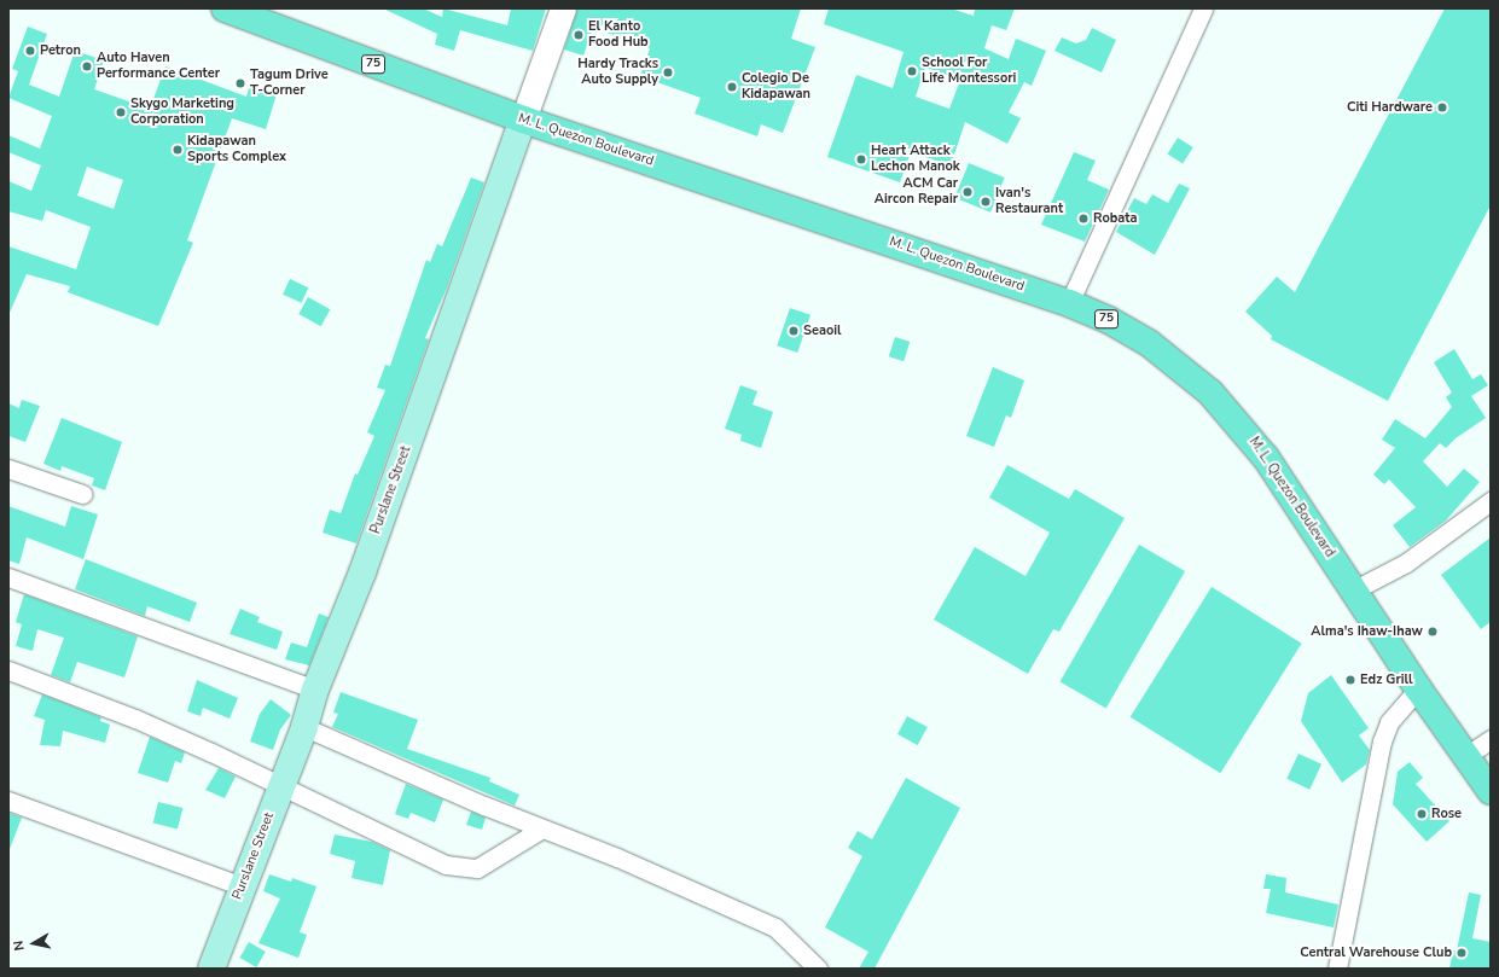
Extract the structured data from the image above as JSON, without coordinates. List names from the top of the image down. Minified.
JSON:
{"streets":{"highway":["75","M. L. Quezon Boulevard"],"main road":["Purslane Street"]},"crossings":[["M. L. Quezon Boulevard","Purslane Street"]],"places":["El Kanto Food Hub","Petron","Auto Haven Performance Center","School For Life Montessori","Hardy Tracks Auto Supply","Tagum Drive T-Corner","Colegio De Kidapawan","Citi Hardware","Skygo Marketing Corporation","Kidapawan Sports Complex","Heart Attack Lechon Manok","ACM Car Aircon Repair","Ivan's Restaurant","Robata","Seaoil","Alma's Ihaw-Ihaw","Edz Grill","Rose","Central Warehouse Club"],"north":"left"}
